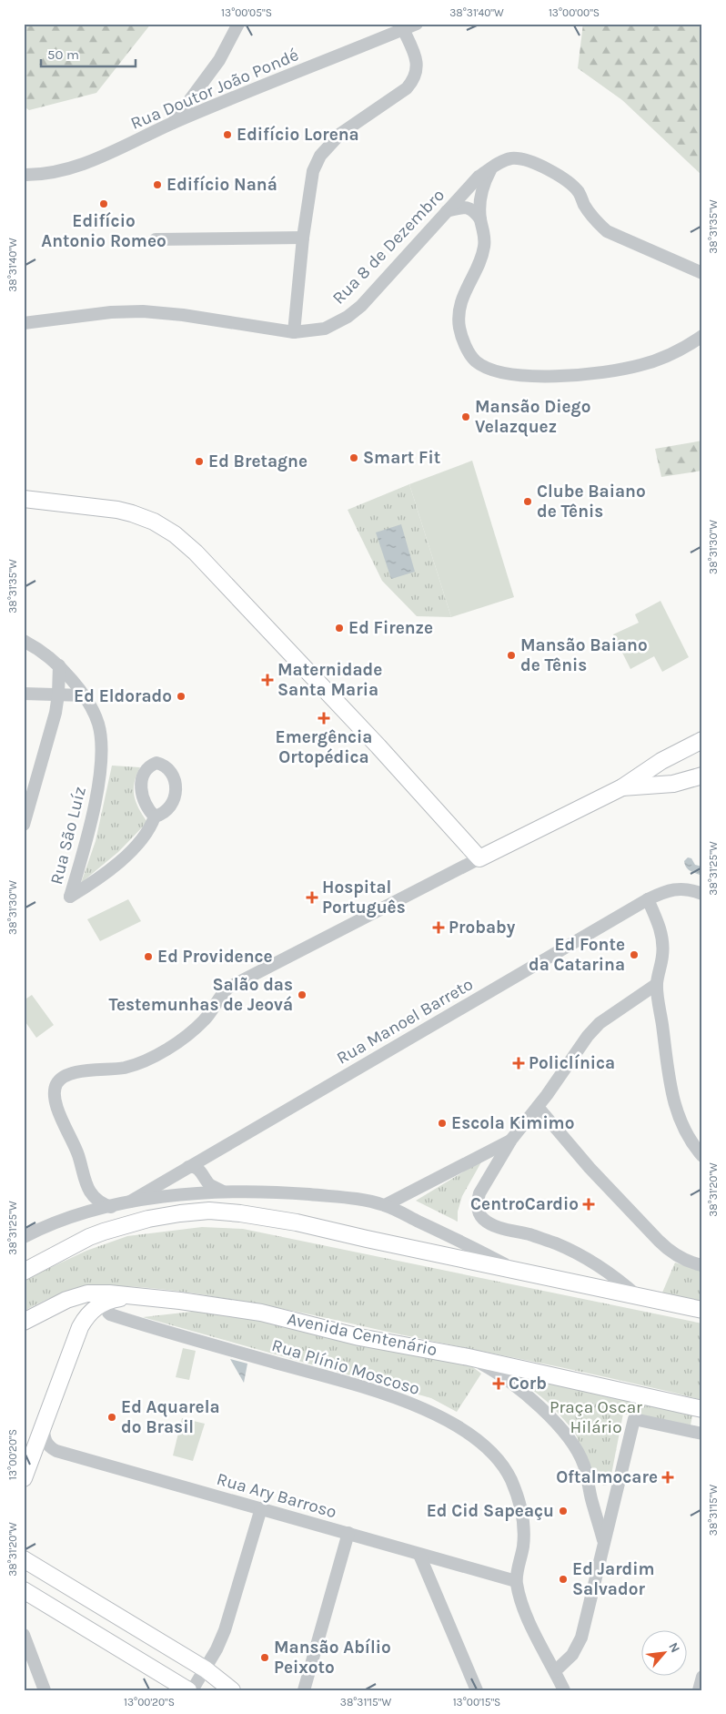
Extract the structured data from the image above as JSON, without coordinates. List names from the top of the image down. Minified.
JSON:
{"streets":{"main road":["Avenida Centenário"],"street":["Rua Doutor João Pondé","Rua 8 de Dezembro","Rua São Luíz","Rua Manoel Barreto","Rua Plínio Moscoso","Rua Ary Barroso"]},"crossings":[["Rua Plínio Moscoso","Rua Ary Barroso"]],"parks":["Praça Oscar Hilário"],"places":{"other":["Edifício Lorena","Edifício Naná","Edifício Antonio Romeo","Mansão Diego Velazquez","Smart Fit","Ed Bretagne","Clube Baiano de Tênis","Ed Firenze","Mansão Baiano de Tênis","Ed Eldorado","Ed Fonte da Catarina","Ed Providence","Salão das Testemunhas de Jeová","Escola Kimimo","Ed Aquarela do Brasil","Ed Cid Sapeaçu","Ed Jardim Salvador","Mansão Abílio Peixoto"],"health":["Maternidade Santa Maria","Emergência Ortopédica","Hospital Português","Probaby","Policlínica","CentroCardio","Corb","Oftalmocare"]},"scale_bar":"50 m","north":"top right","coordinates":["13°00'05\"S","38°31'40\"W","13°00'00\"S","38°31'35\"W","38°31'30\"W","38°31'25\"W","38°31'20\"W","13°00'20\"S","38°31'15\"W","13°00'15\"S"]}
